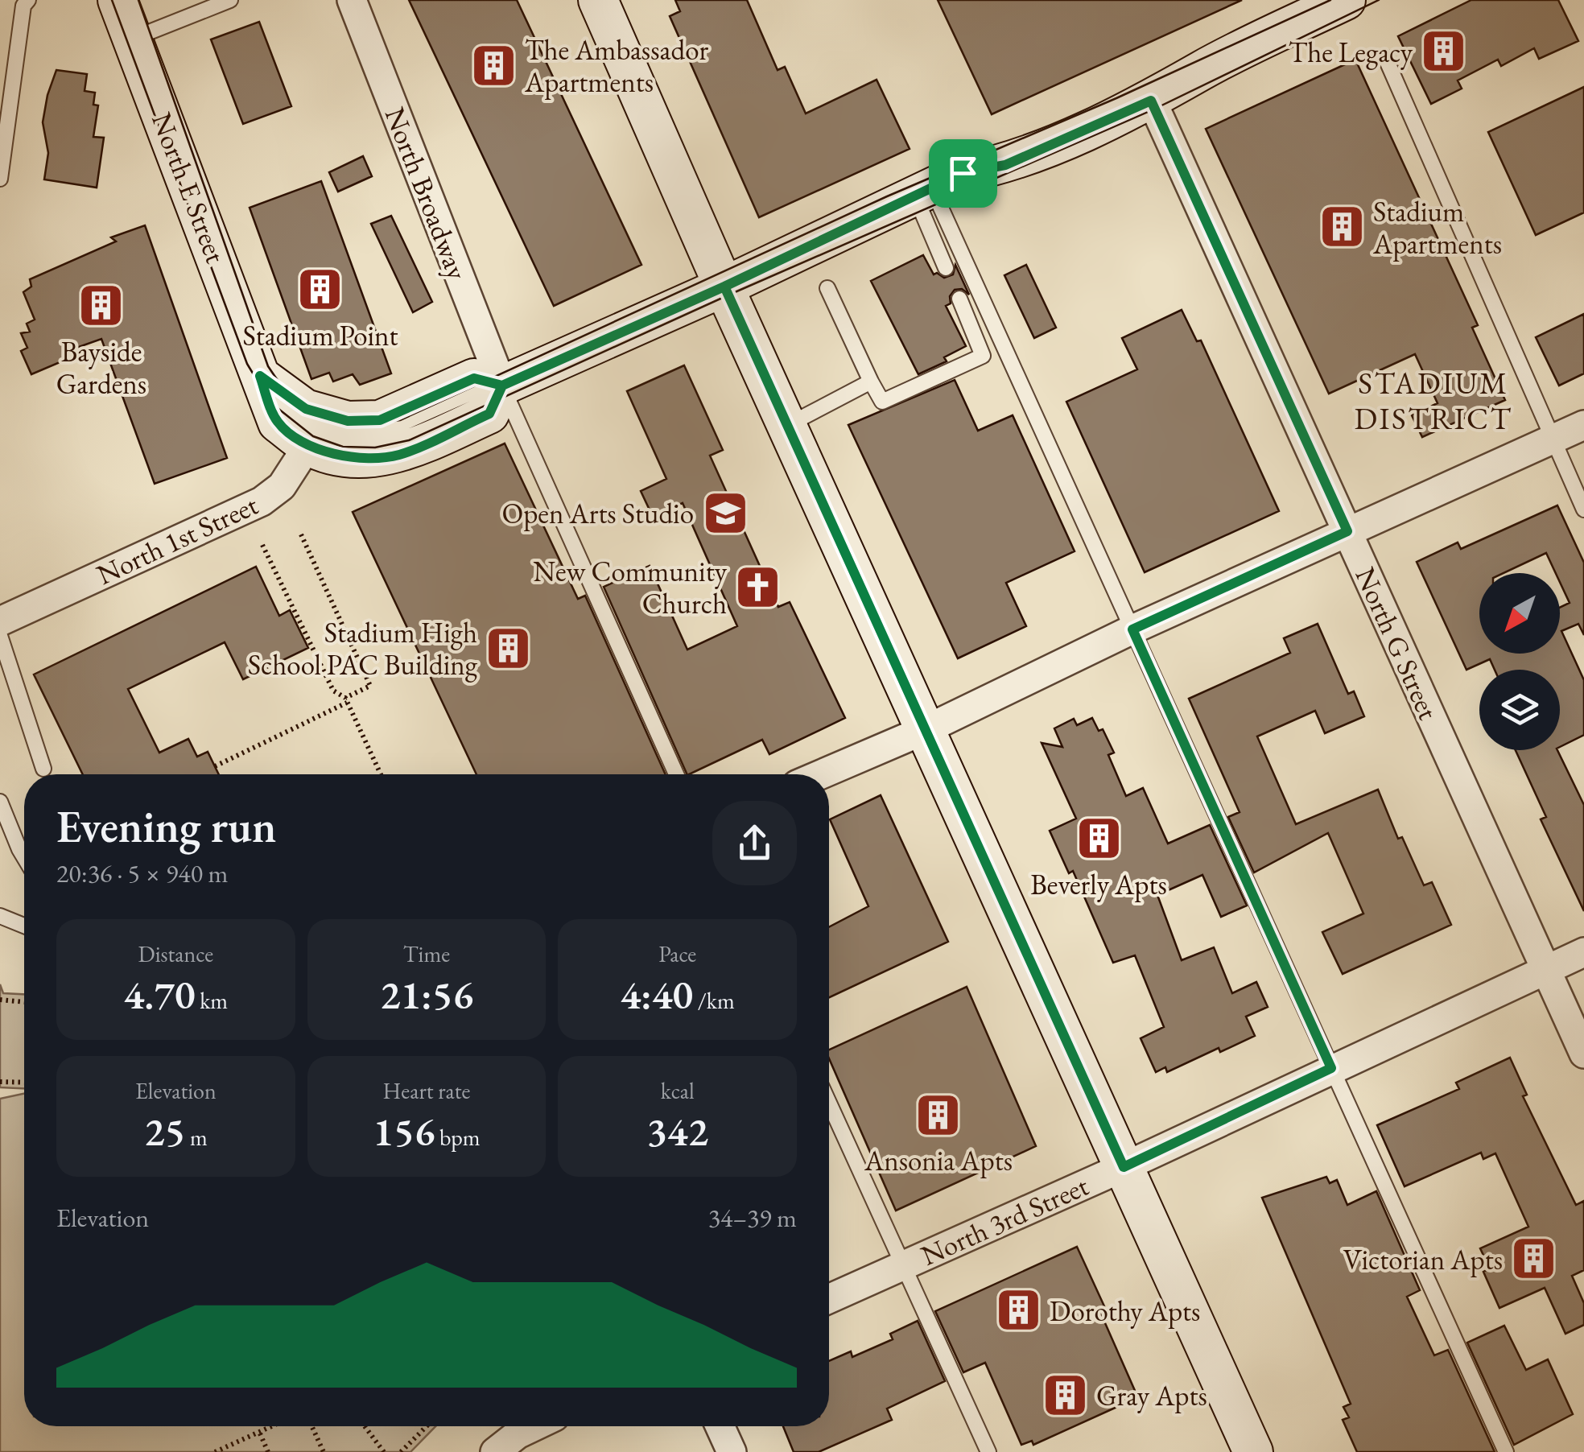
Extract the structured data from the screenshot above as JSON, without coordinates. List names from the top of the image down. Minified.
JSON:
{"streets":{"street":["North E Street","North Broadway","North 1st Street","North G Street","North 3rd Street"]},"crossings":[["North E Street","North 1st Street"],["North G Street","North 3rd Street"]],"districts":["STADIUM DISTRICT"],"places":{"building":["The Legacy","The Ambassador Apartments","Stadium Apartments","Stadium Point","Bayside Gardens","Stadium High School PAC Building","Beverly Apts","Ansonia Apts","Victorian Apts","Dorothy Apts","Gray Apts"],"school or university":["Open Arts Studio"],"church":["New Community Church"]},"north":"bottom left","page":{"heading":["Evening run","20:36 · 5 × 940 m"],"stats":[["Distance","4.70 km"],["Time","21:56"],["Pace","4:40 /km"],["Elevation","25 m"],["Heart rate","156 bpm"],["kcal","342"]],"chart":["Elevation","34–39 m"]}}
